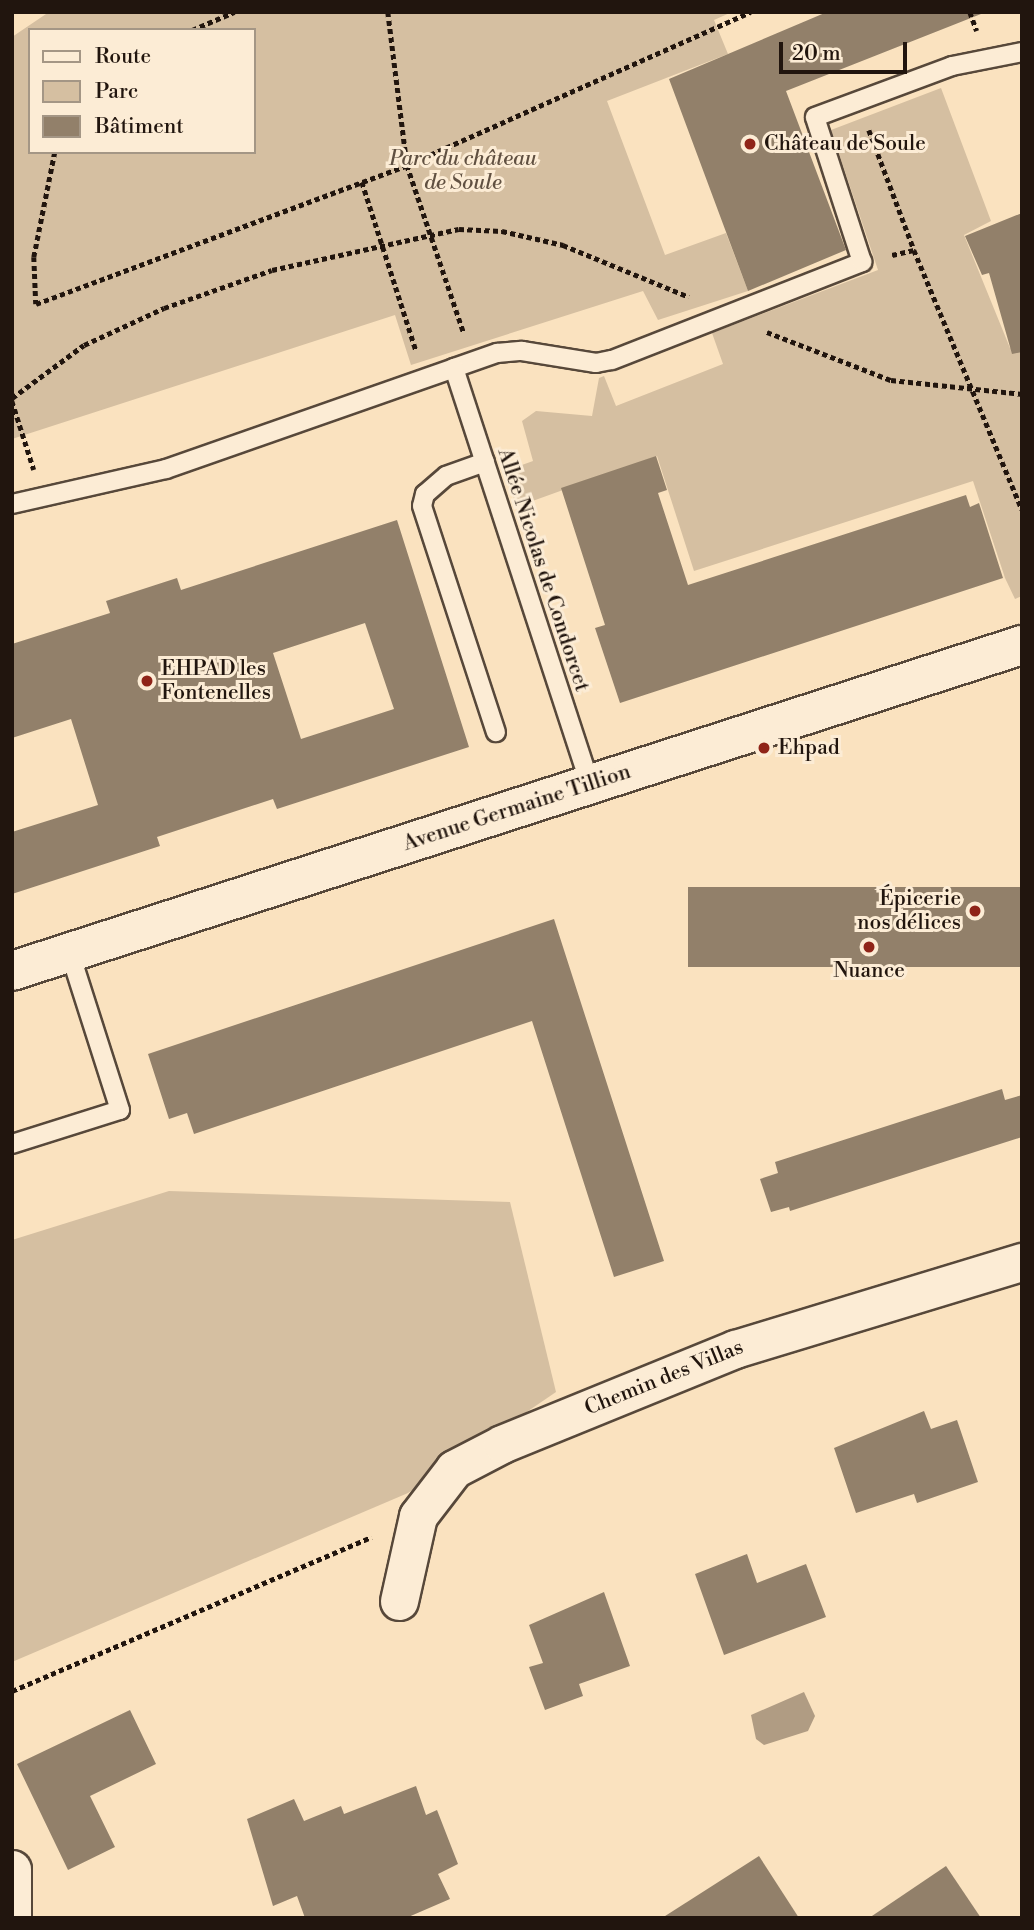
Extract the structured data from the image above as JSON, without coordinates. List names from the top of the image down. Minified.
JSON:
{"streets":{"street":["Avenue Germaine Tillion","Chemin des Villas"],"lane":["Allée Nicolas de Condorcet"]},"crossings":[["Allée Nicolas de Condorcet","Avenue Germaine Tillion"]],"parks":["Parc du château de Soule"],"places":["Château de Soule","EHPAD les Fontenelles","Ehpad","Épicerie nos délices","Nuance"],"legend":["Route","Parc","Bâtiment"],"scale_bar":"20 m"}
